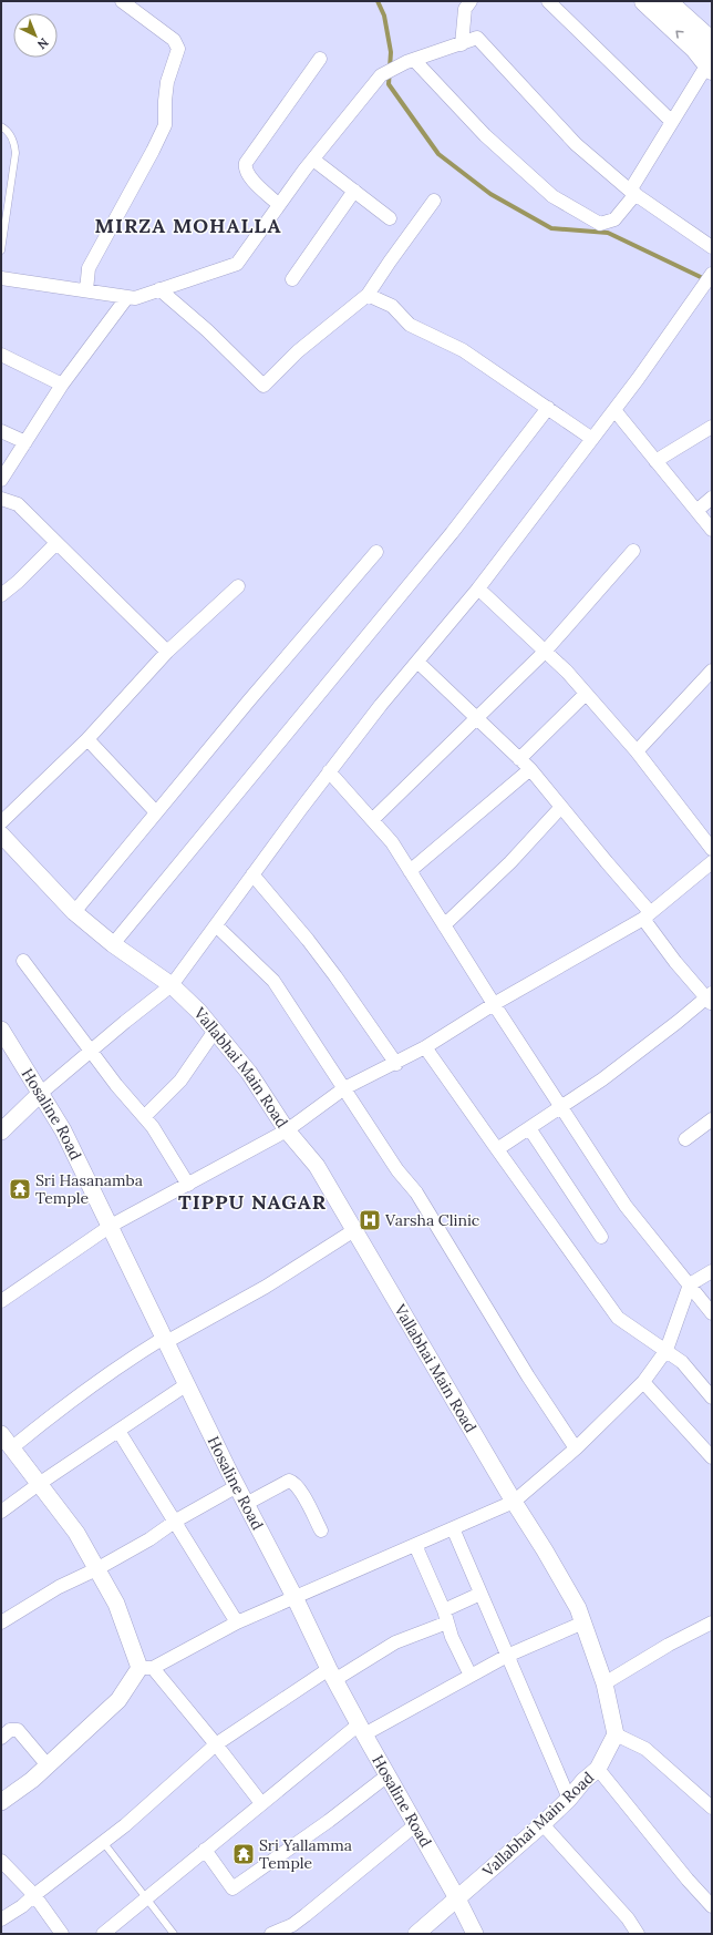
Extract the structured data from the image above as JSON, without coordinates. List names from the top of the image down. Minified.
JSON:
{"streets":{"street":["Vallabhai Main Road","Hosaline Road"]},"crossings":[["Vallabhai Main Road","Hosaline Road"]],"districts":["MIRZA MOHALLA","TIPPU NAGAR"],"places":{"temple":["Sri Hasanamba Temple","Sri Yallamma Temple"],"hospital":["Varsha Clinic"]},"north":"bottom right"}
